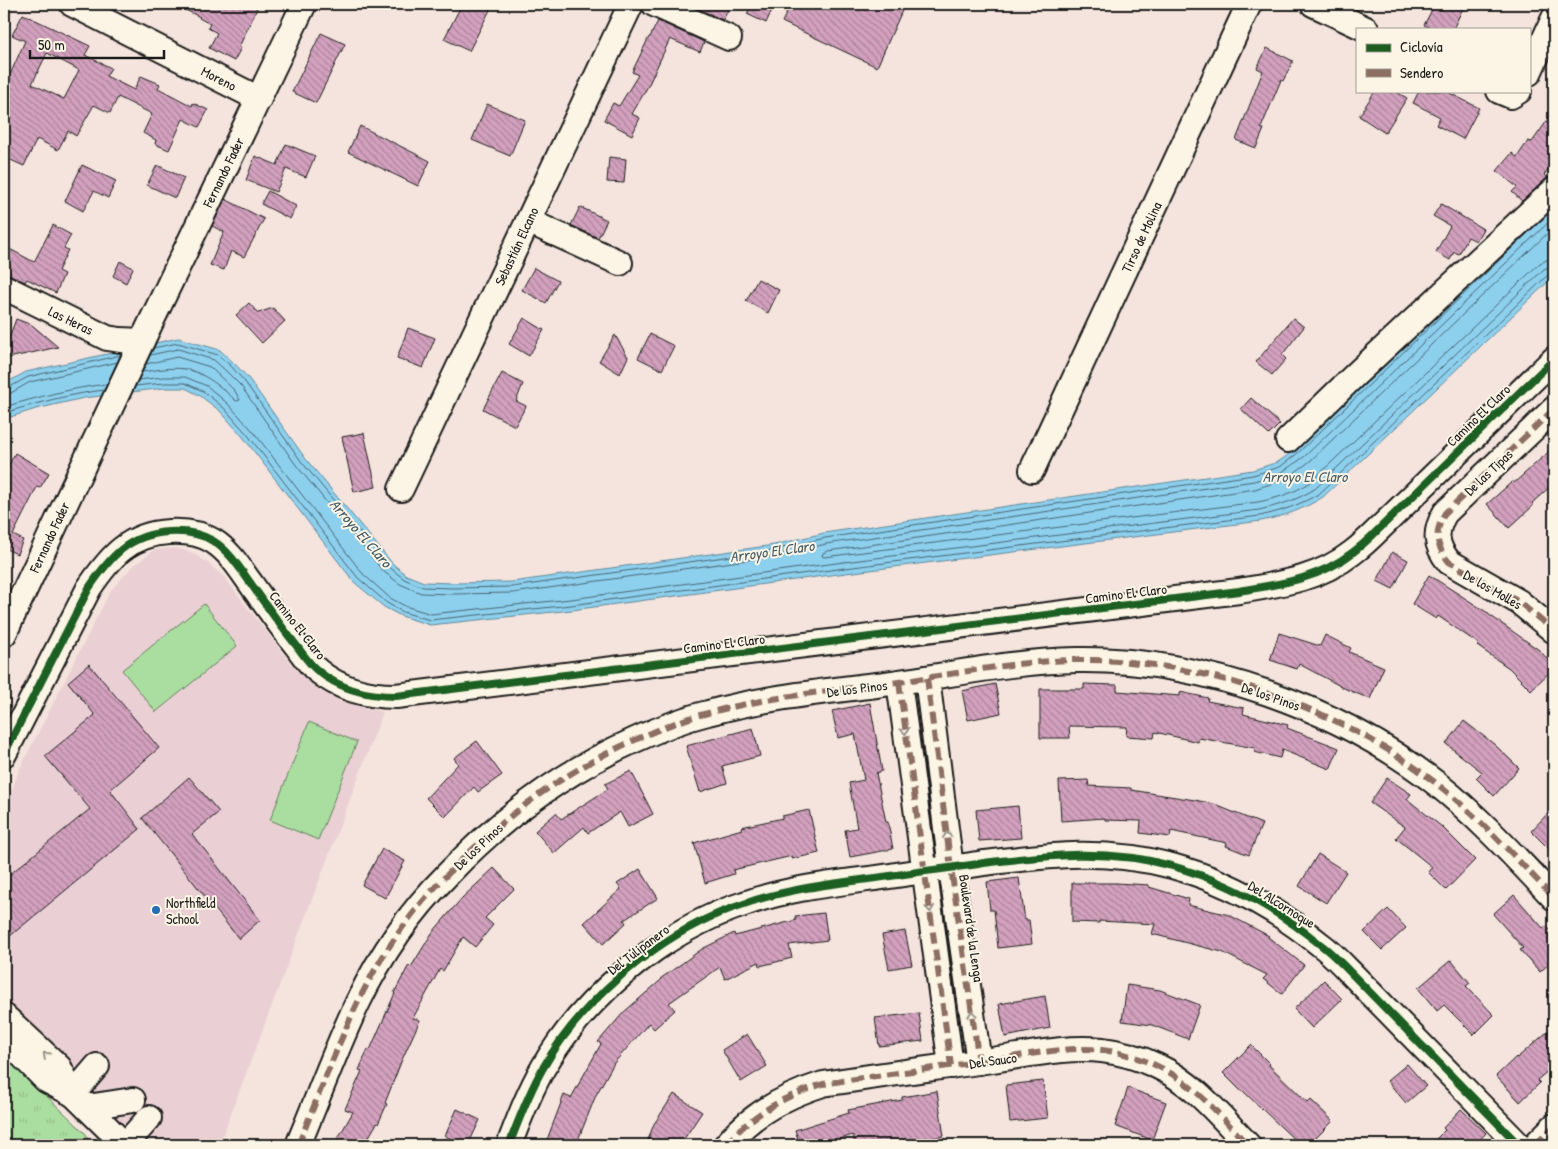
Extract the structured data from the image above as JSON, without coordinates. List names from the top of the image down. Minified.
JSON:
{"streets":{"street":["Moreno","Fernando Fader","Tirso de Molina","Sebastián Elcano","Las Heras","Camino El Claro","De las Tipas","De los Molles","De los Pinos","Del Alcornoque","Boulevard de la Lenga","Del Tulipanero","Del Sauco"]},"crossings":[["Moreno","Fernando Fader"],["Fernando Fader","Las Heras"],["De las Tipas","De los Molles"],["De los Pinos","Boulevard de la Lenga"],["Del Alcornoque","Boulevard de la Lenga"],["Del Alcornoque","Del Tulipanero"],["Boulevard de la Lenga","Del Tulipanero"],["Boulevard de la Lenga","Del Sauco"]],"water":["Arroyo El Claro"],"places":["Northfield School"],"legend":["Ciclovía","Sendero"],"scale_bar":"50 m"}
